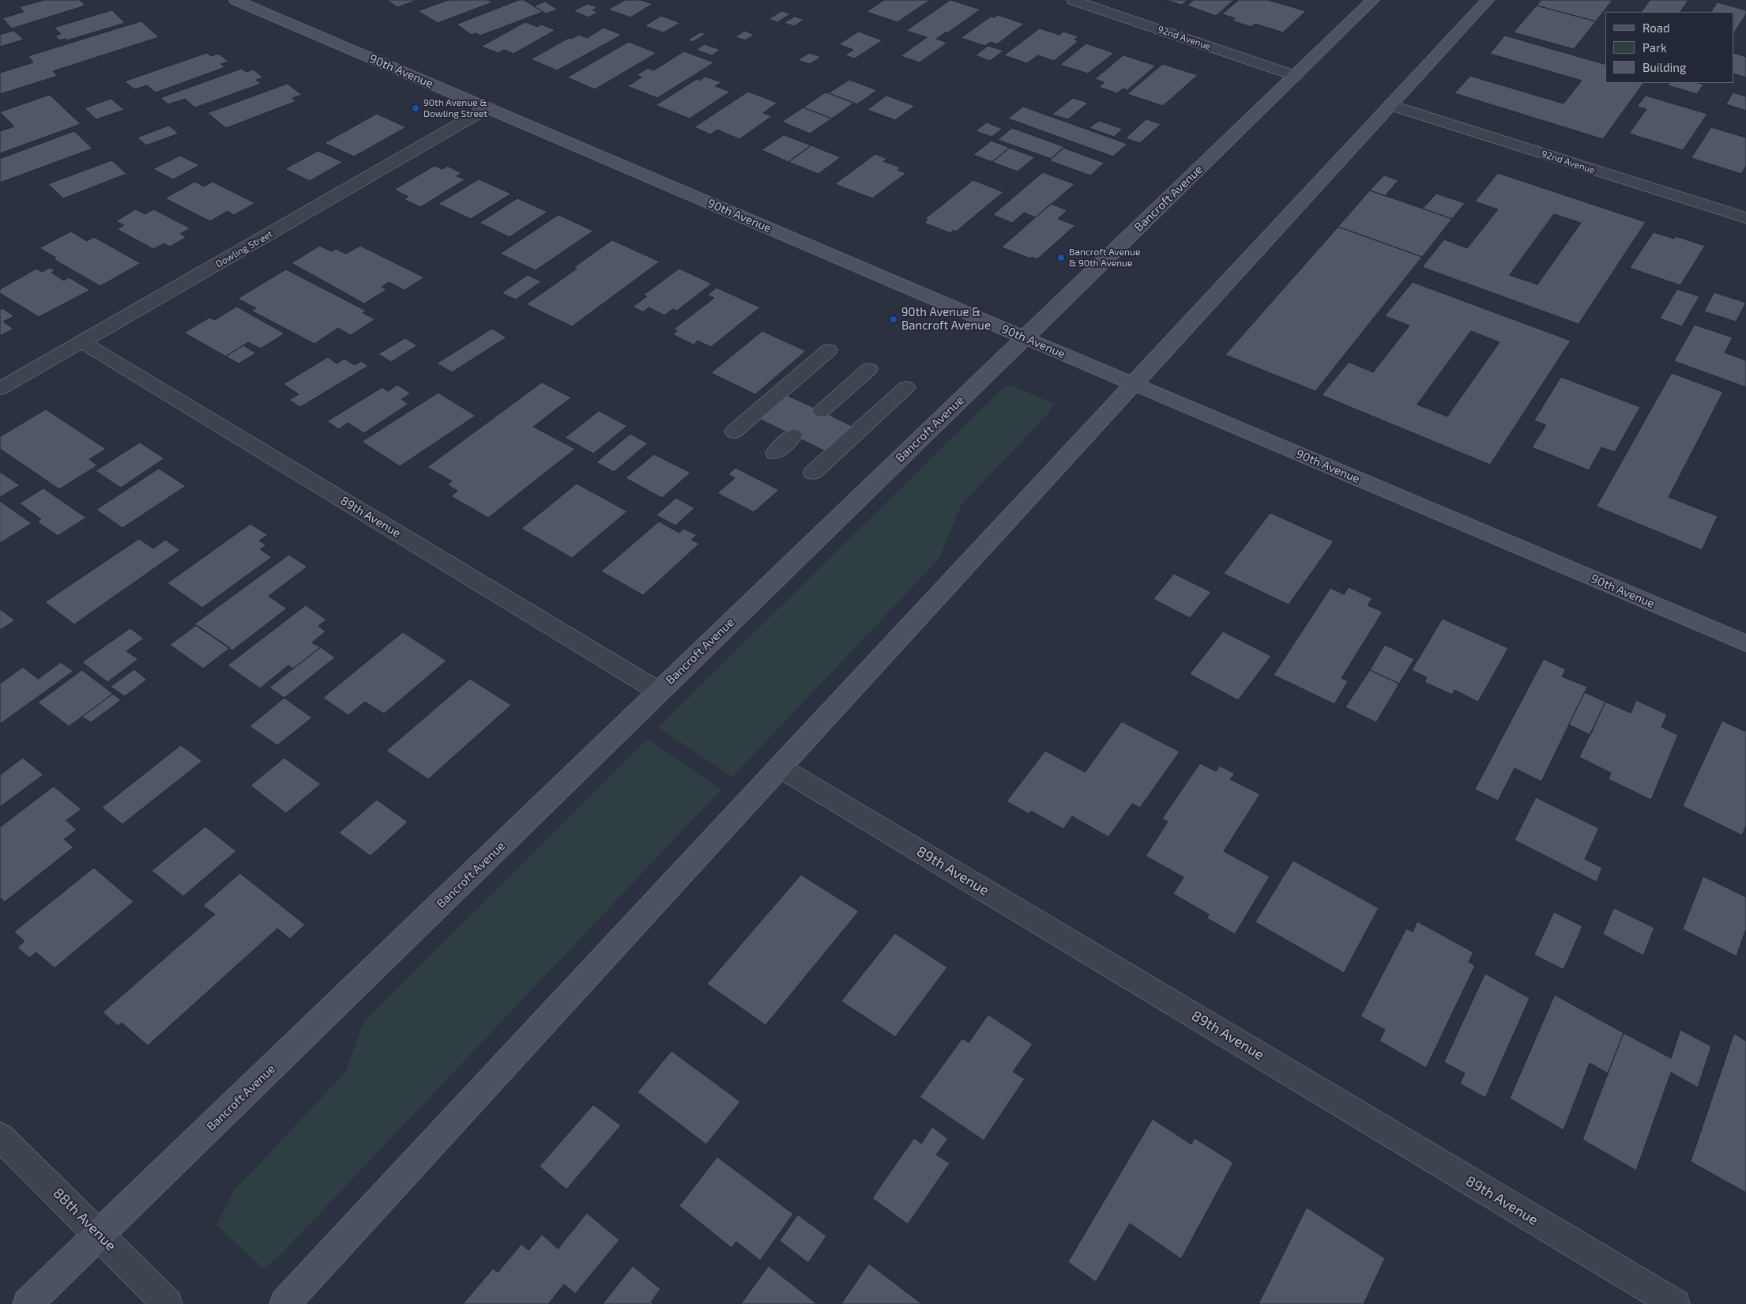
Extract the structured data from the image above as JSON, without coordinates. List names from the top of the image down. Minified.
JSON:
{"streets":{"main road":["90th Avenue","Bancroft Avenue"],"street":["92nd Avenue","Dowling Street","89th Avenue","88th Avenue"]},"crossings":[["92nd Avenue","Bancroft Avenue"],["90th Avenue","Bancroft Avenue"],["90th Avenue","Dowling Street"],["Bancroft Avenue","89th Avenue"],["Bancroft Avenue","88th Avenue"],["Dowling Street","89th Avenue"]],"places":["90th Avenue & Dowling Street","Bancroft Avenue & 90th Avenue","90th Avenue & Bancroft Avenue"],"legend":["Road","Park","Building"]}
